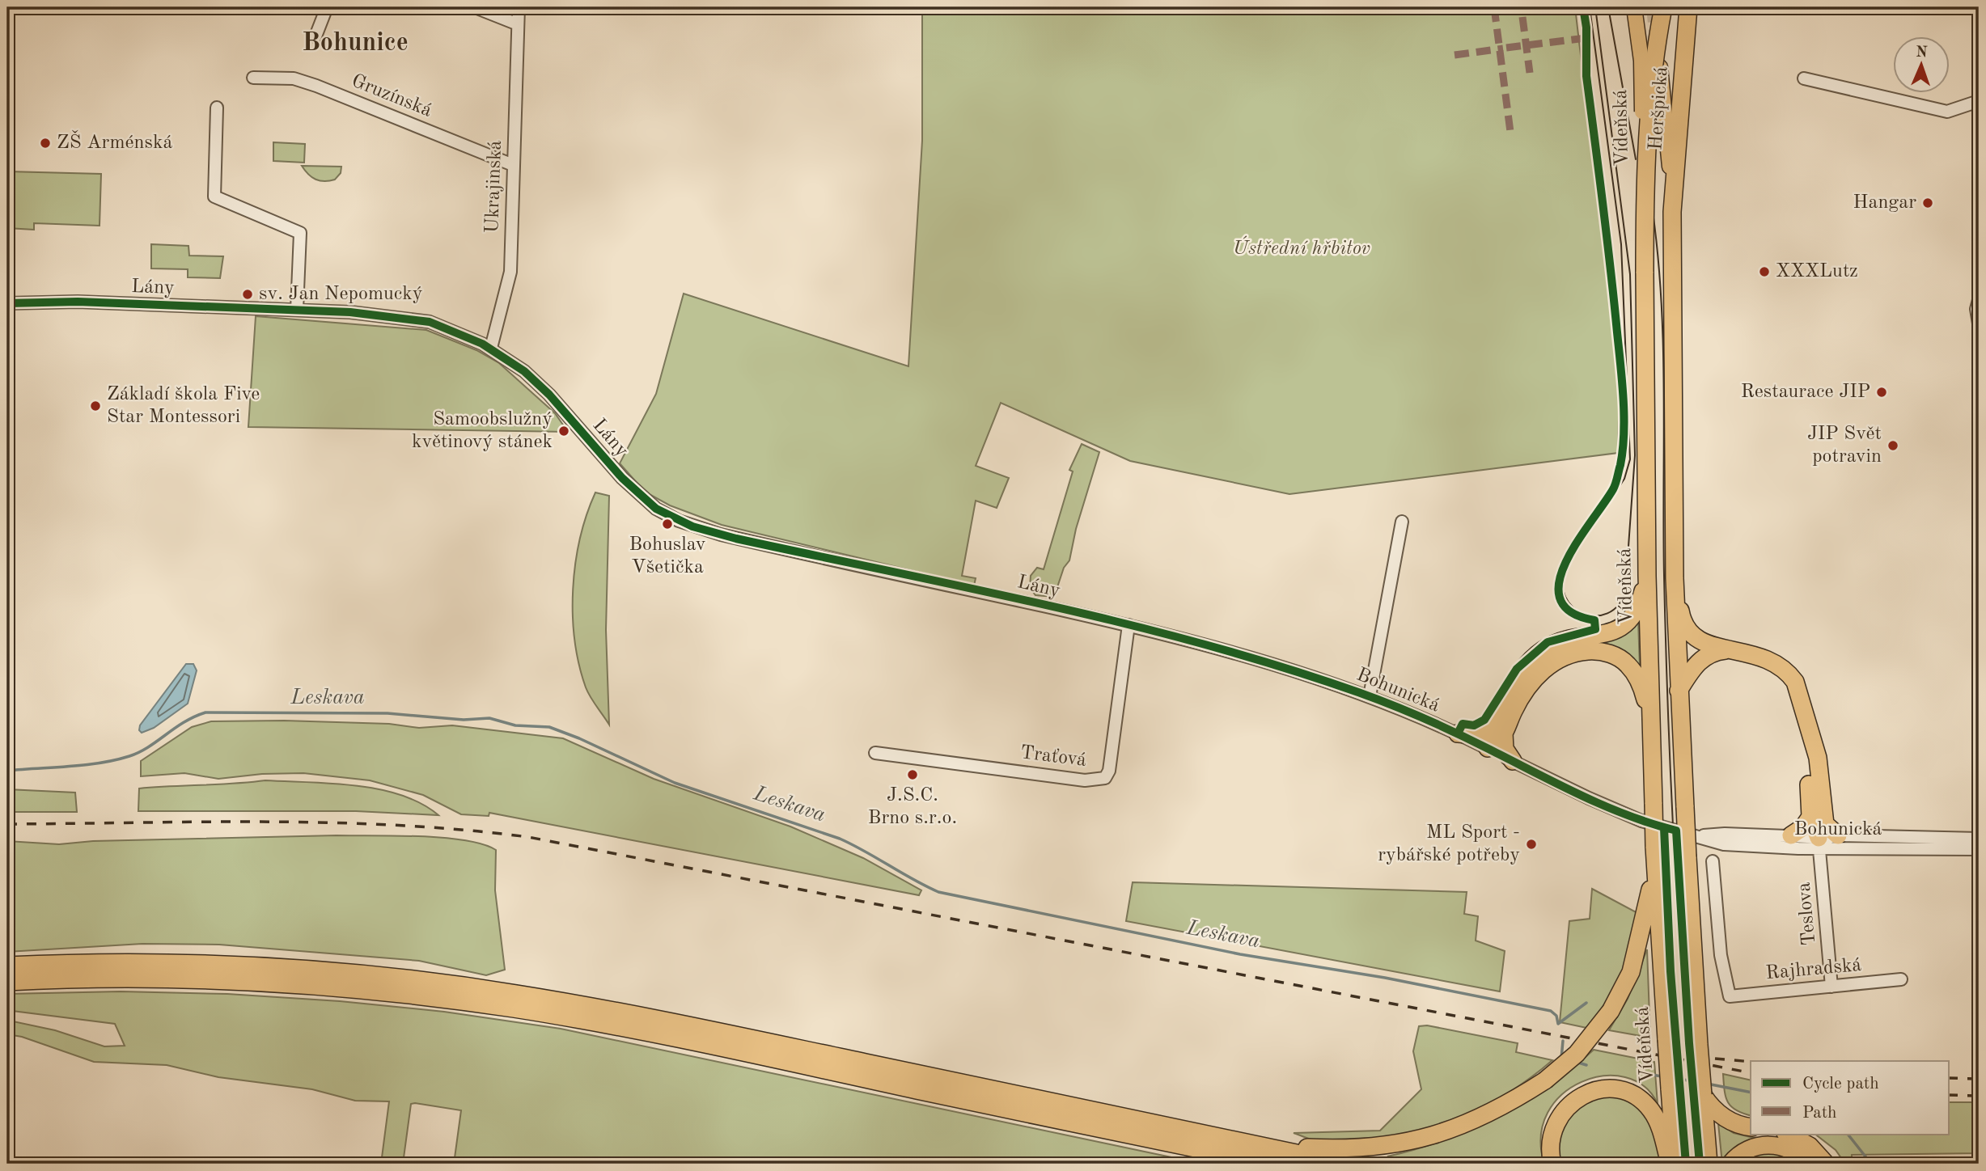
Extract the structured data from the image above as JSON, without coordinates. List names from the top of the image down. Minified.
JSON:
{"streets":{"highway":["Heršpická","Vídeňská"],"street":["Gruzínská","Ukrajinská","Lány","Bohunická","Traťová","Teslova","Rajhradská"]},"crossings":[["Gruzínská","Ukrajinská"],["Heršpická","Vídeňská"],["Ukrajinská","Lány"],["Lány","Bohunická"],["Lány","Traťová"],["Bohunická","Teslova"],["Teslova","Rajhradská"]],"districts":["Bohunice"],"water":["Leskava"],"parks":["Ústřední hřbitov"],"places":["ZŠ Arménská","Hangar","XXXLutz","sv. Jan Nepomucký","Restaurace JIP","Základí škola Five Star Montessori","Samoobslužný květinový stánek","JIP Svět potravin","Bohuslav Všetička","J.S.C. Brno s.r.o.","ML Sport - rybářské potřeby"],"legend":["Cycle path","Path"],"north":"top"}
